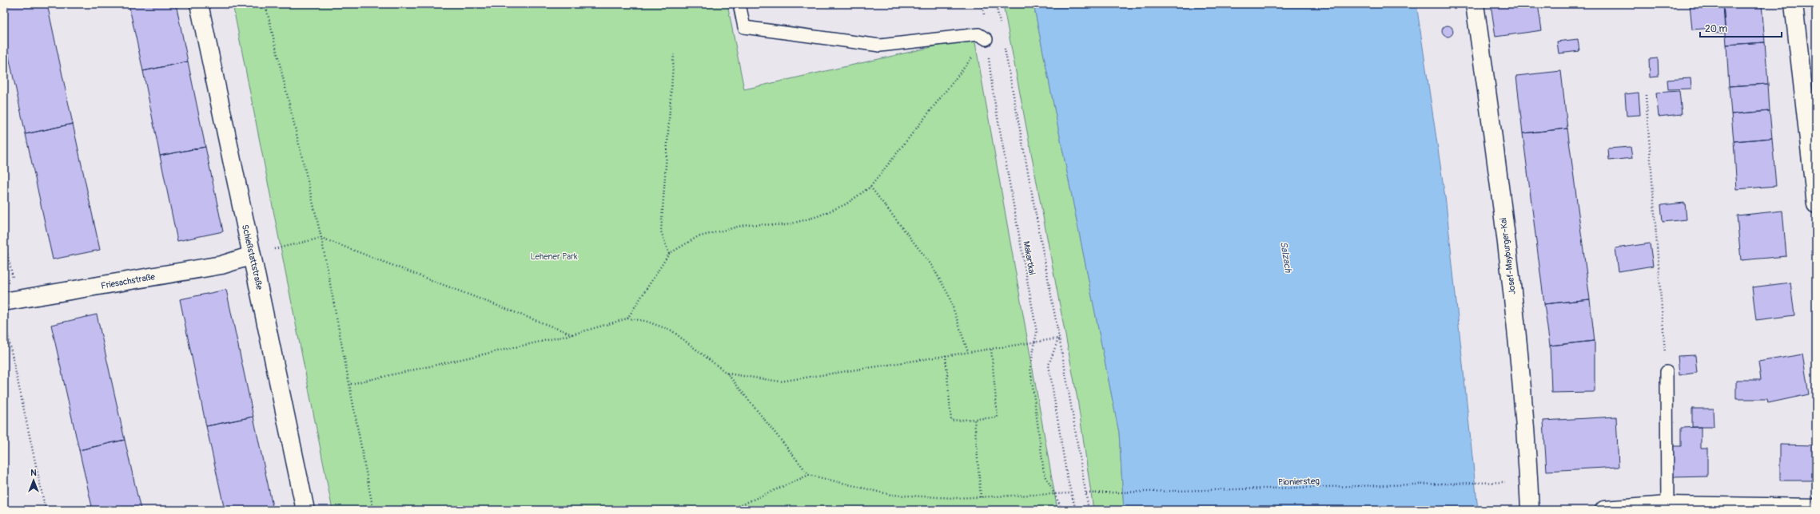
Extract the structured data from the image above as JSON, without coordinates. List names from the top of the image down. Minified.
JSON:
{"streets":{"street":["Josef-Mayburger-Kai","Schießstattstraße","Friesachstraße"],"path":["Makartkai","Pioniersteg"]},"crossings":[["Schießstattstraße","Friesachstraße"],["Makartkai","Pioniersteg"]],"water":["Salzach"],"parks":["Lehener Park"],"scale_bar":"20 m","north":"top"}
